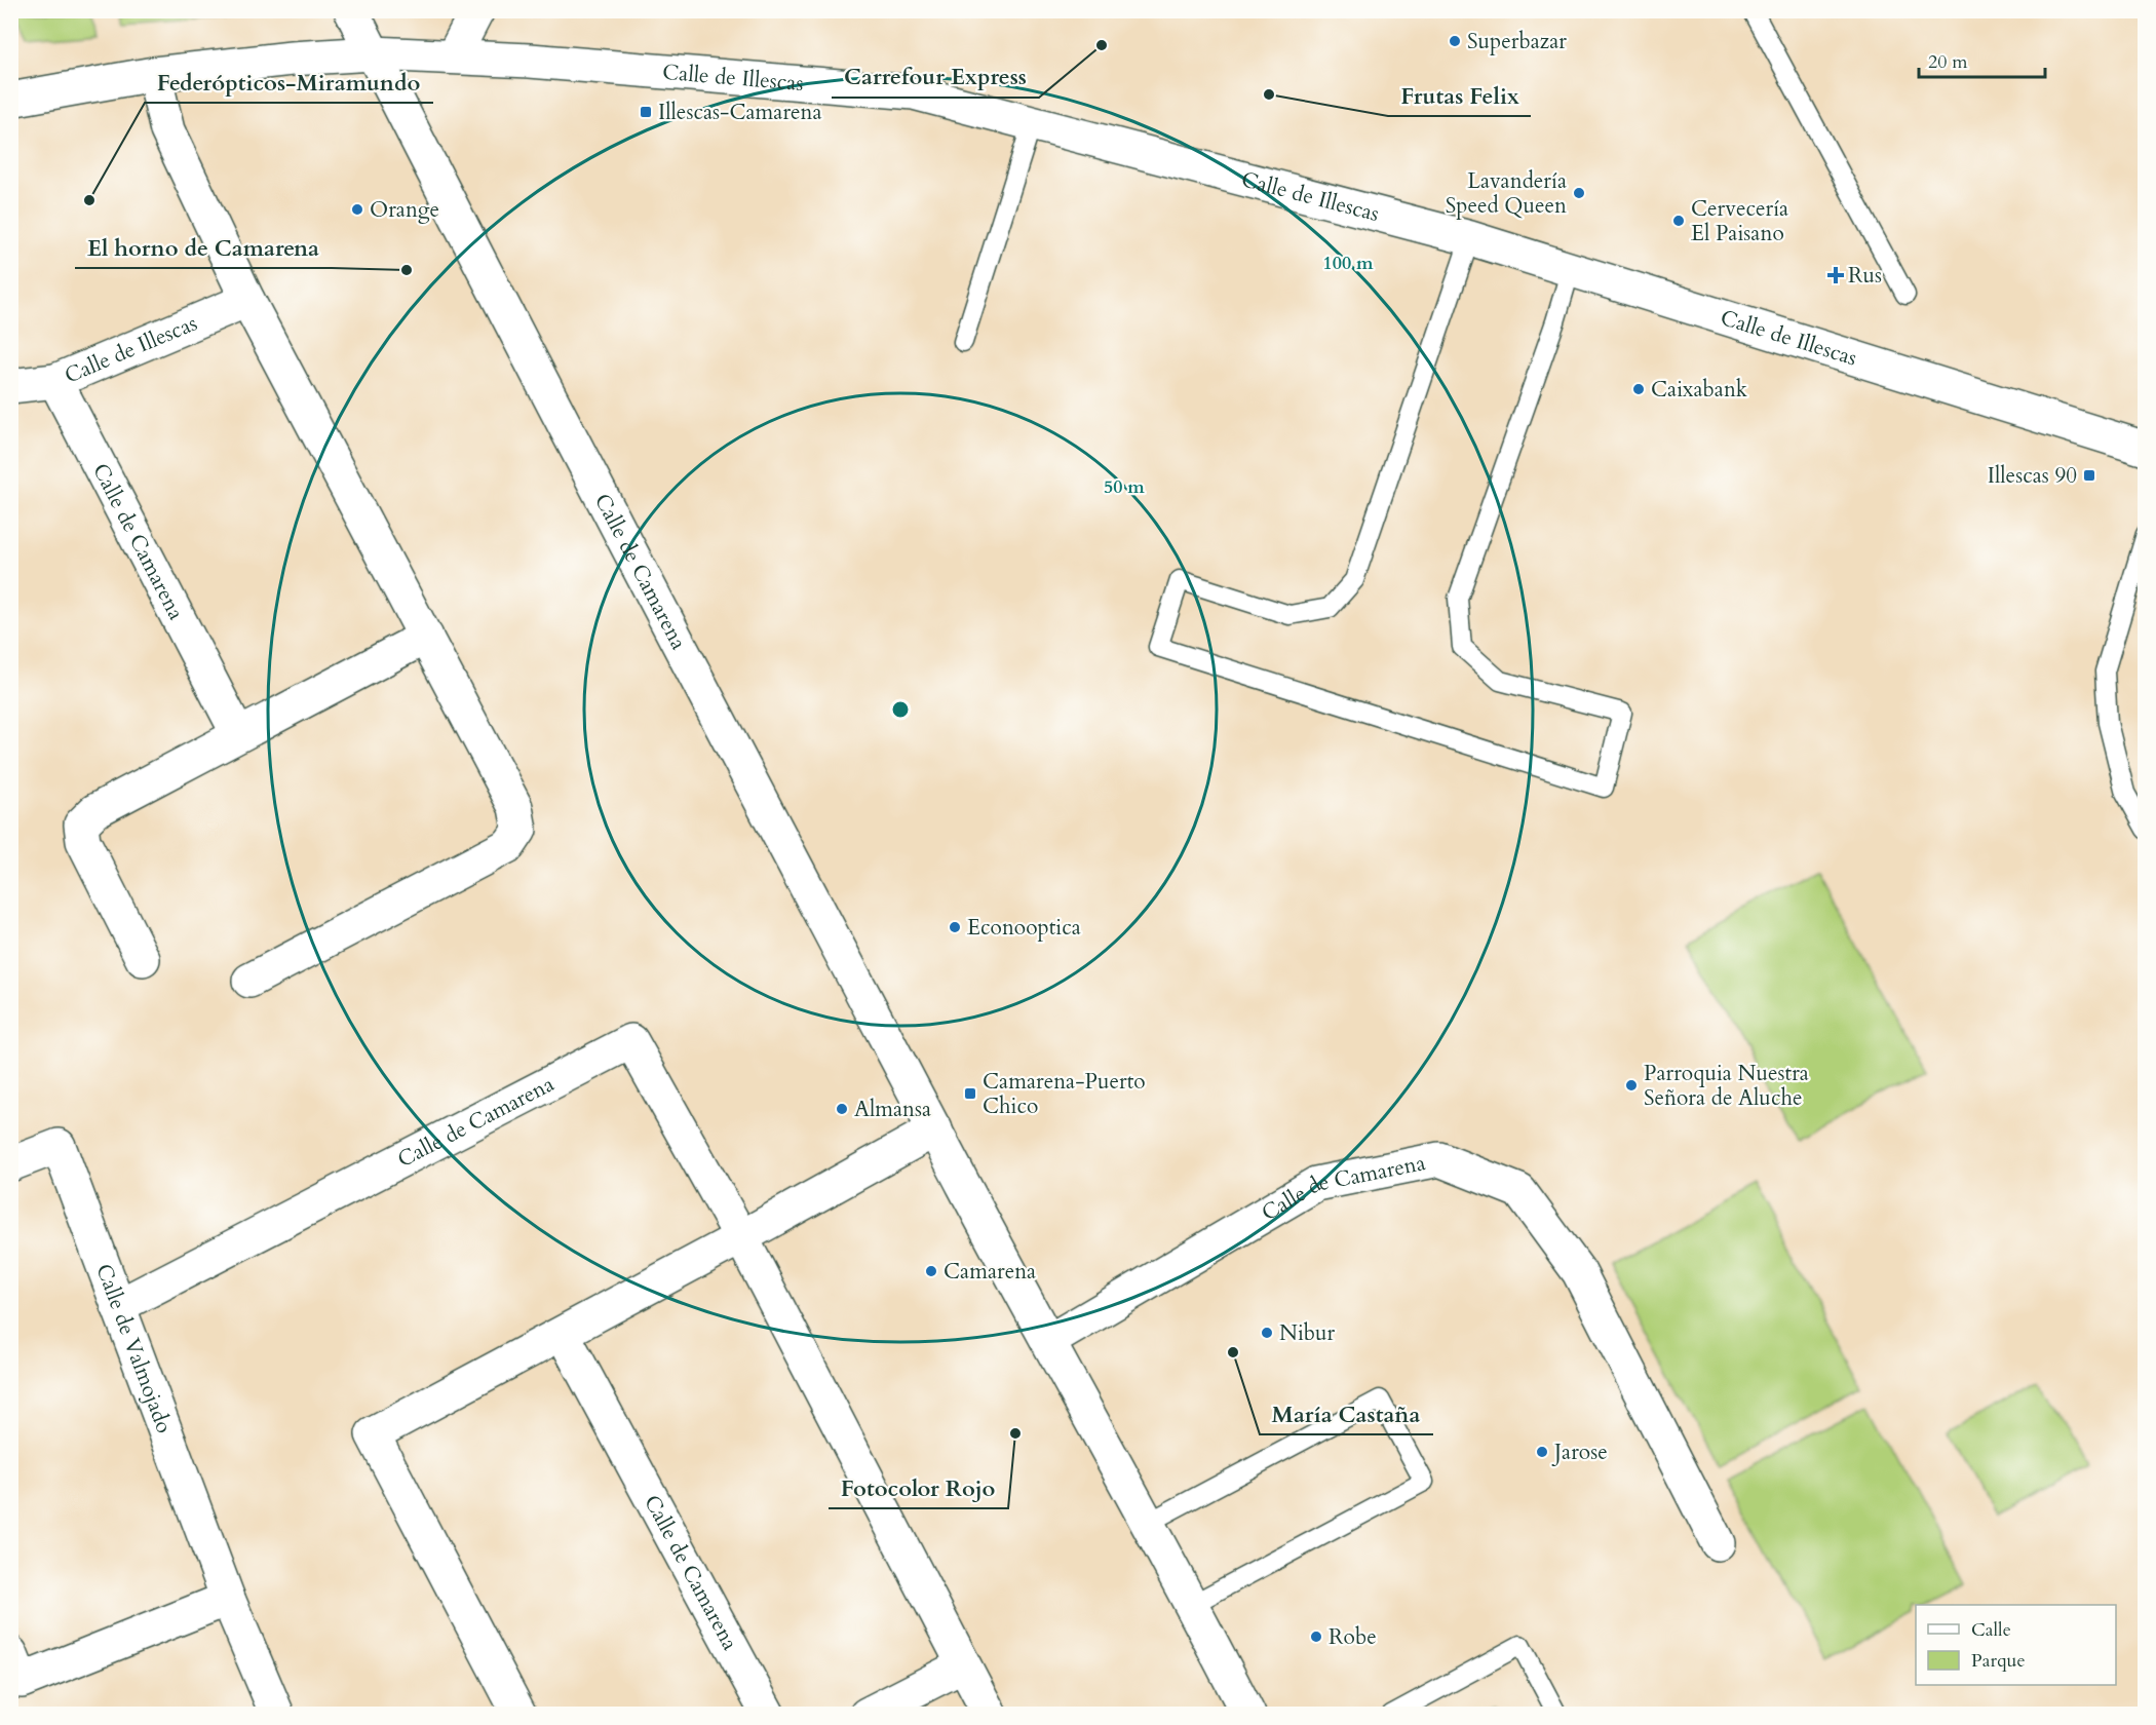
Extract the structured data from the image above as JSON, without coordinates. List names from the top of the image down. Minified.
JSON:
{"streets":{"street":["Calle de Illescas","Calle de Camarena","Calle de Valmojado"]},"crossings":[["Calle de Illescas","Calle de Camarena"],["Calle de Camarena","Calle de Valmojado"]],"places":{"other":["Superbazar","Carrefour Express","Frutas Felix","Lavandería Speed Queen","Federópticos-Miramundo","Orange","Cervecería El Paisano","El horno de Camarena","Caixabank","Econooptica","Parroquia Nuestra Señora de Aluche","Almansa","Camarena","Nibur","María Castaña","Fotocolor Rojo","Jarose","Robe"],"transit":["Illescas-Camarena","Illescas 90","Camarena-Puerto Chico"],"health":["Rus"]},"legend":["Calle","Parque"],"scale_bar":"20 m","rings":["100 m","50 m"]}
